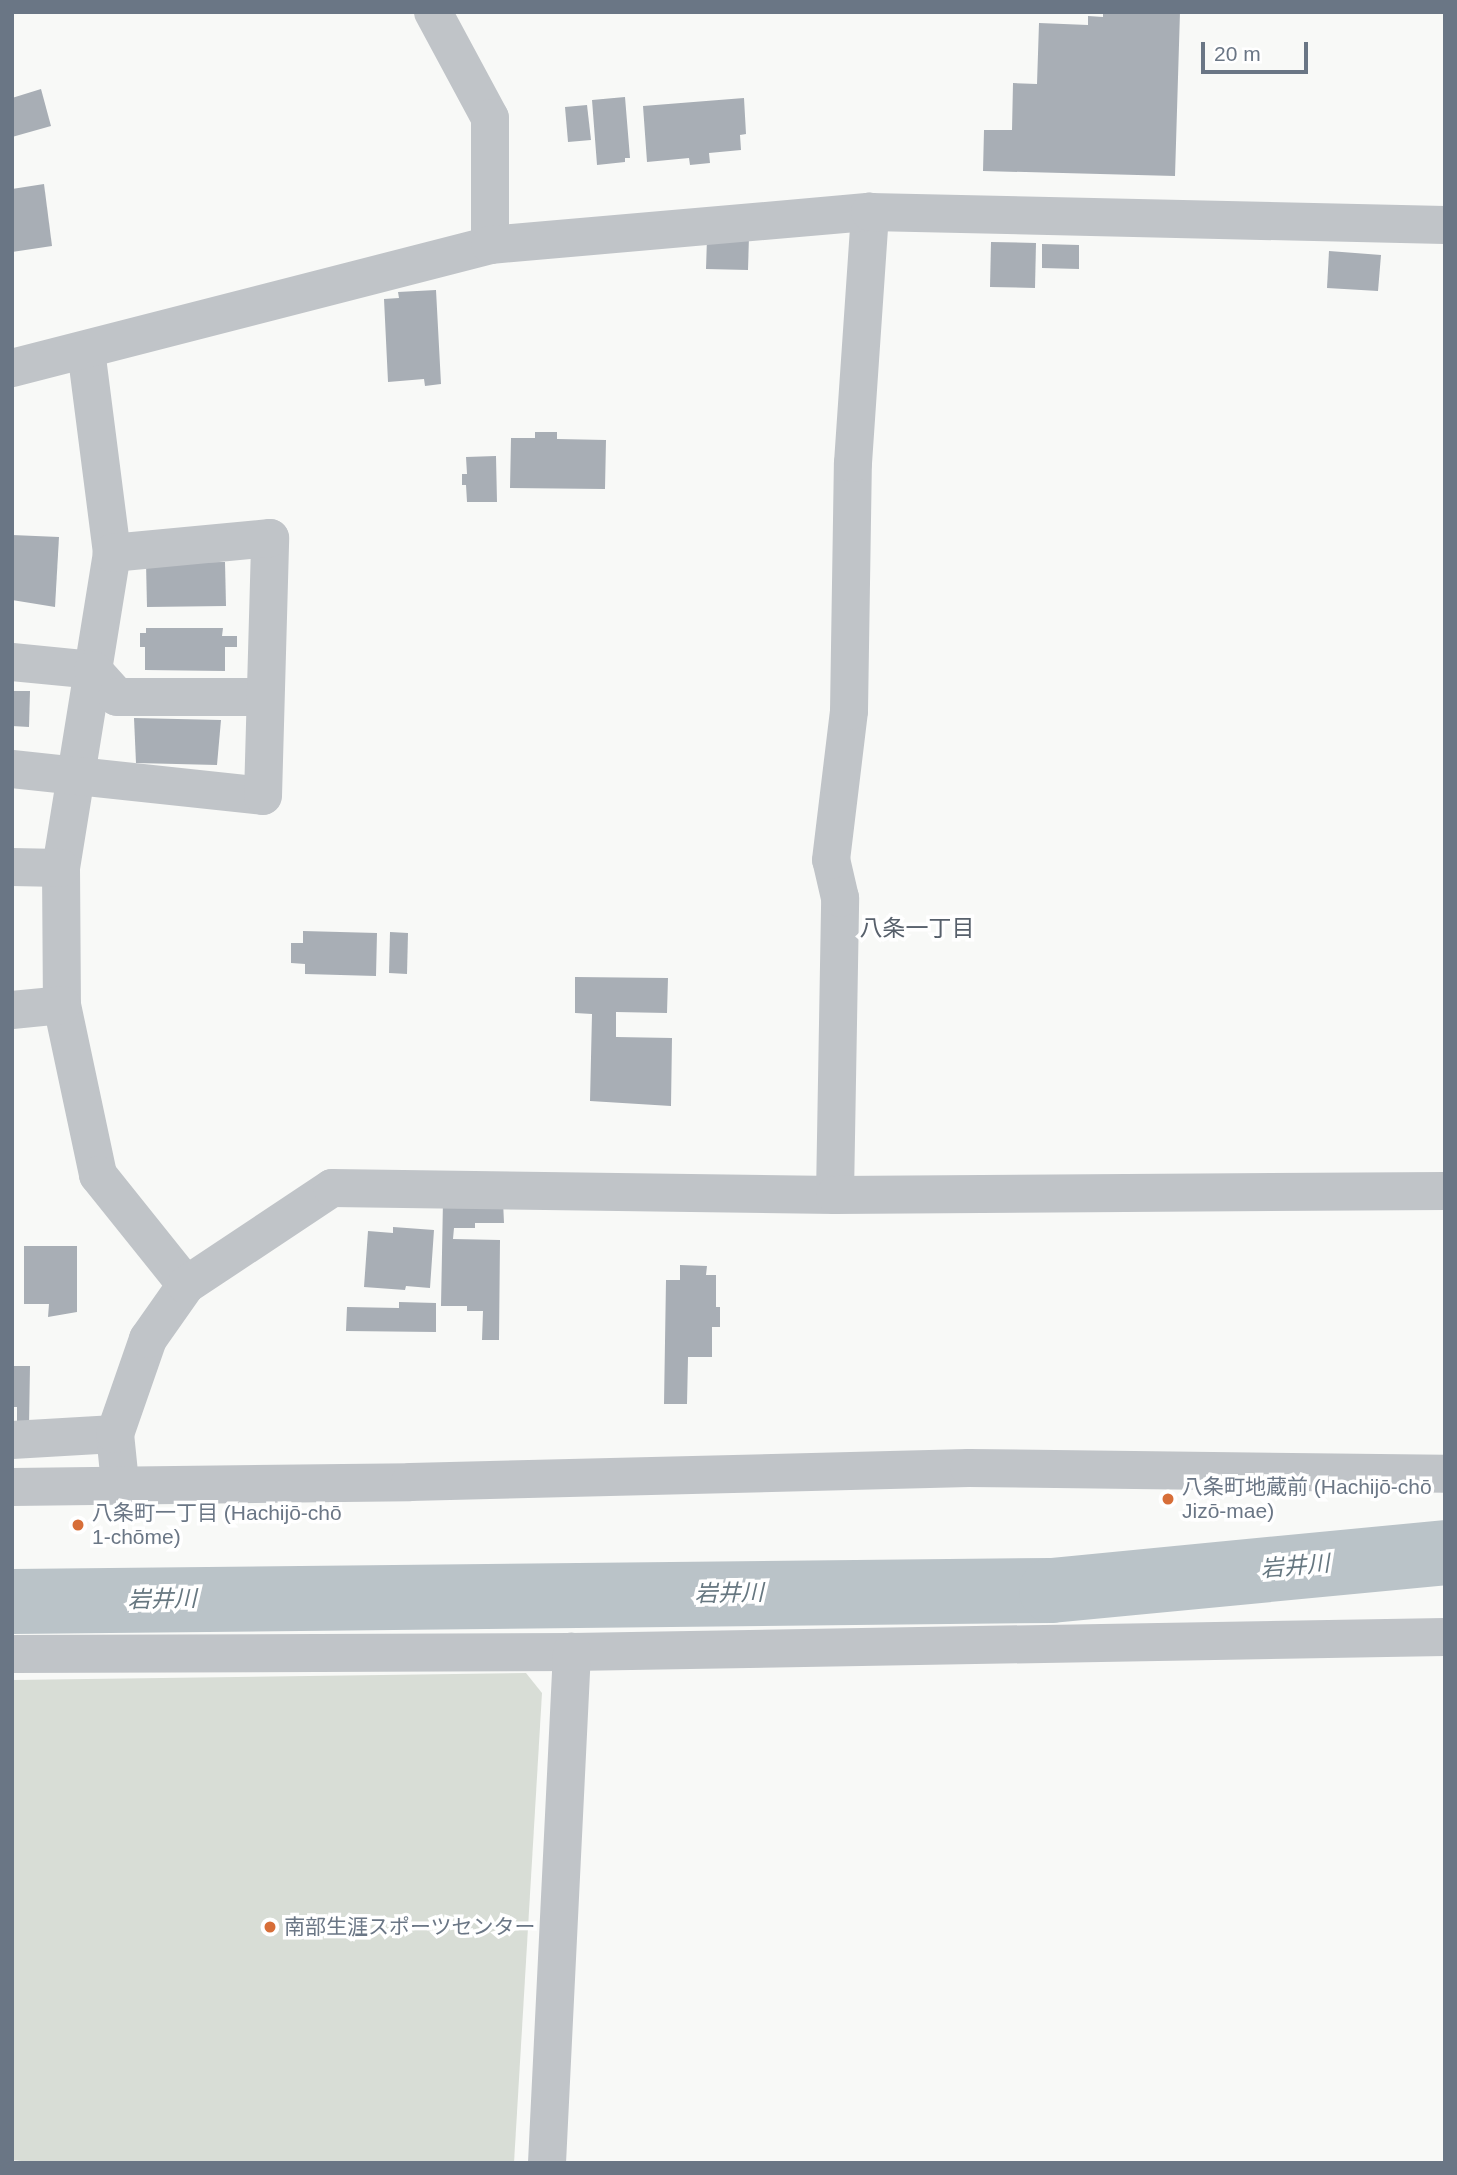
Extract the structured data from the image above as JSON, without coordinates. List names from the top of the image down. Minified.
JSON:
{"districts":["八条一丁目"],"water":["岩井川"],"places":["八条町地蔵前 (Hachijō-chō Jizō-mae)","八条町一丁目 (Hachijō-chō 1-chōme)","南部生涯スポーツセンター"],"scale_bar":"20 m"}
